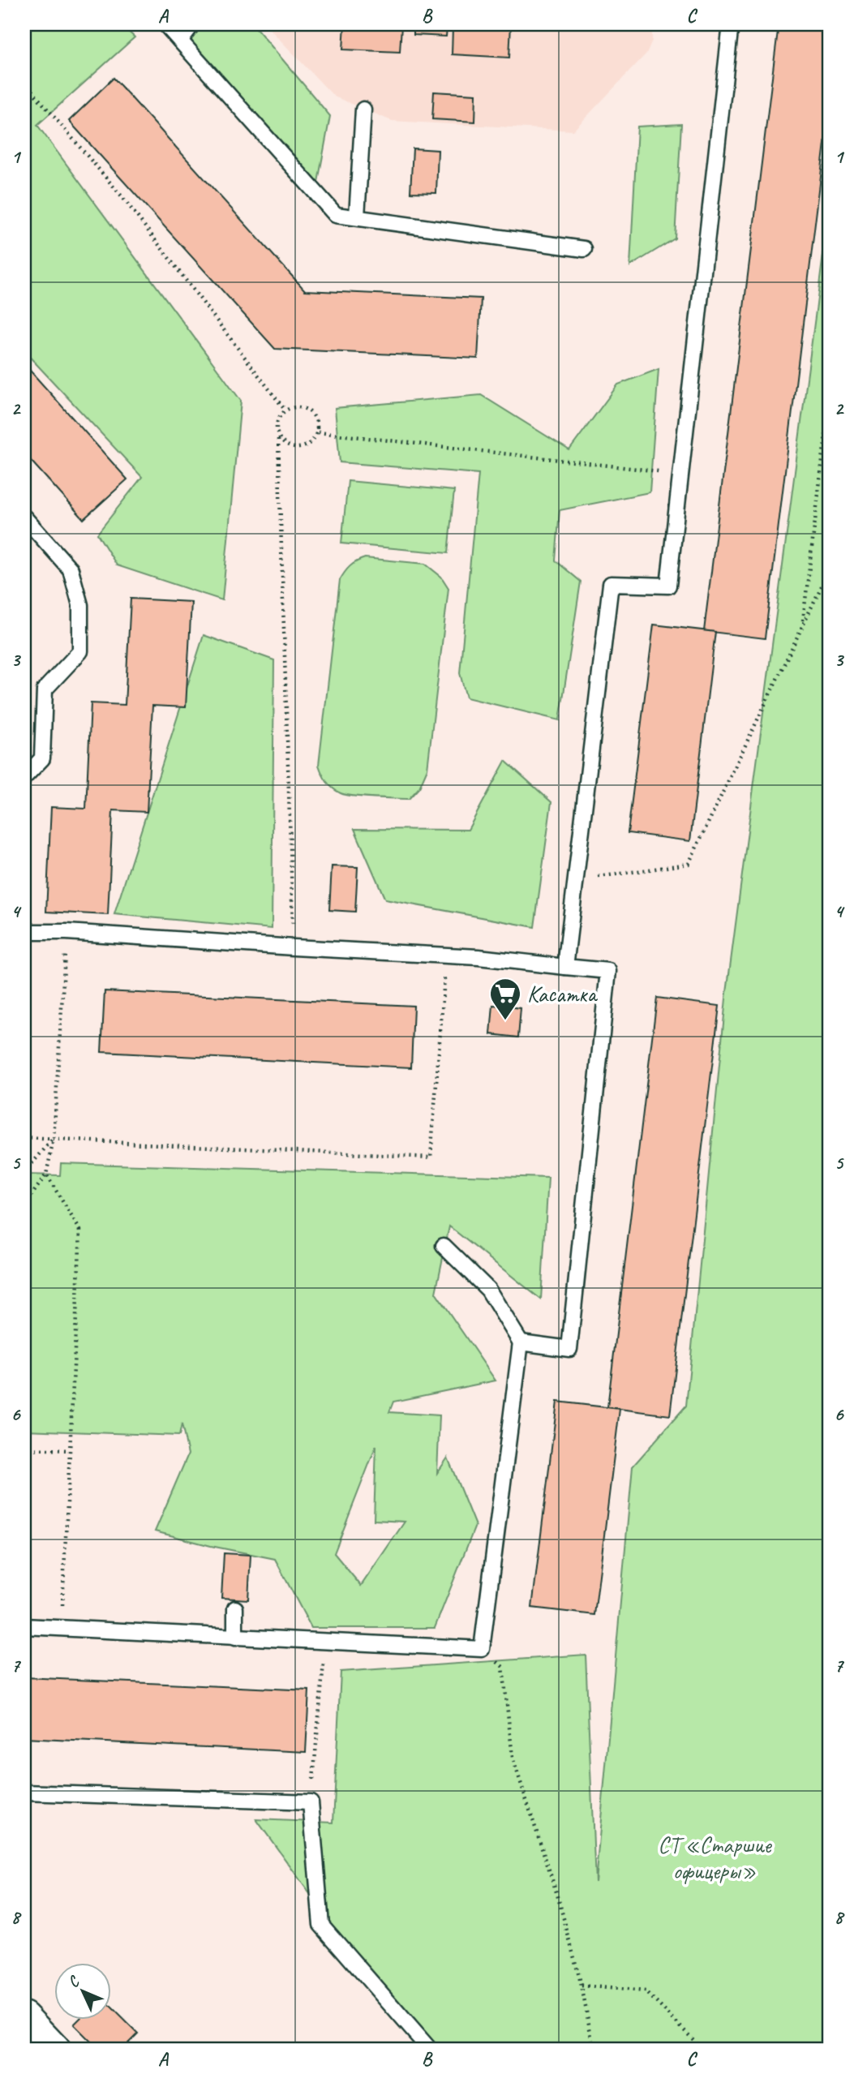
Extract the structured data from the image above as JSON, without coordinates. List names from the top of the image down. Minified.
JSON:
{"parks":["СТ «Старшие офицеры»"],"places":{"supermarket":["Касатка"]},"north":"top left","grid":{"columns":["A","B","C"],"rows":["1","2","3","4","5","6","7","8"]}}
